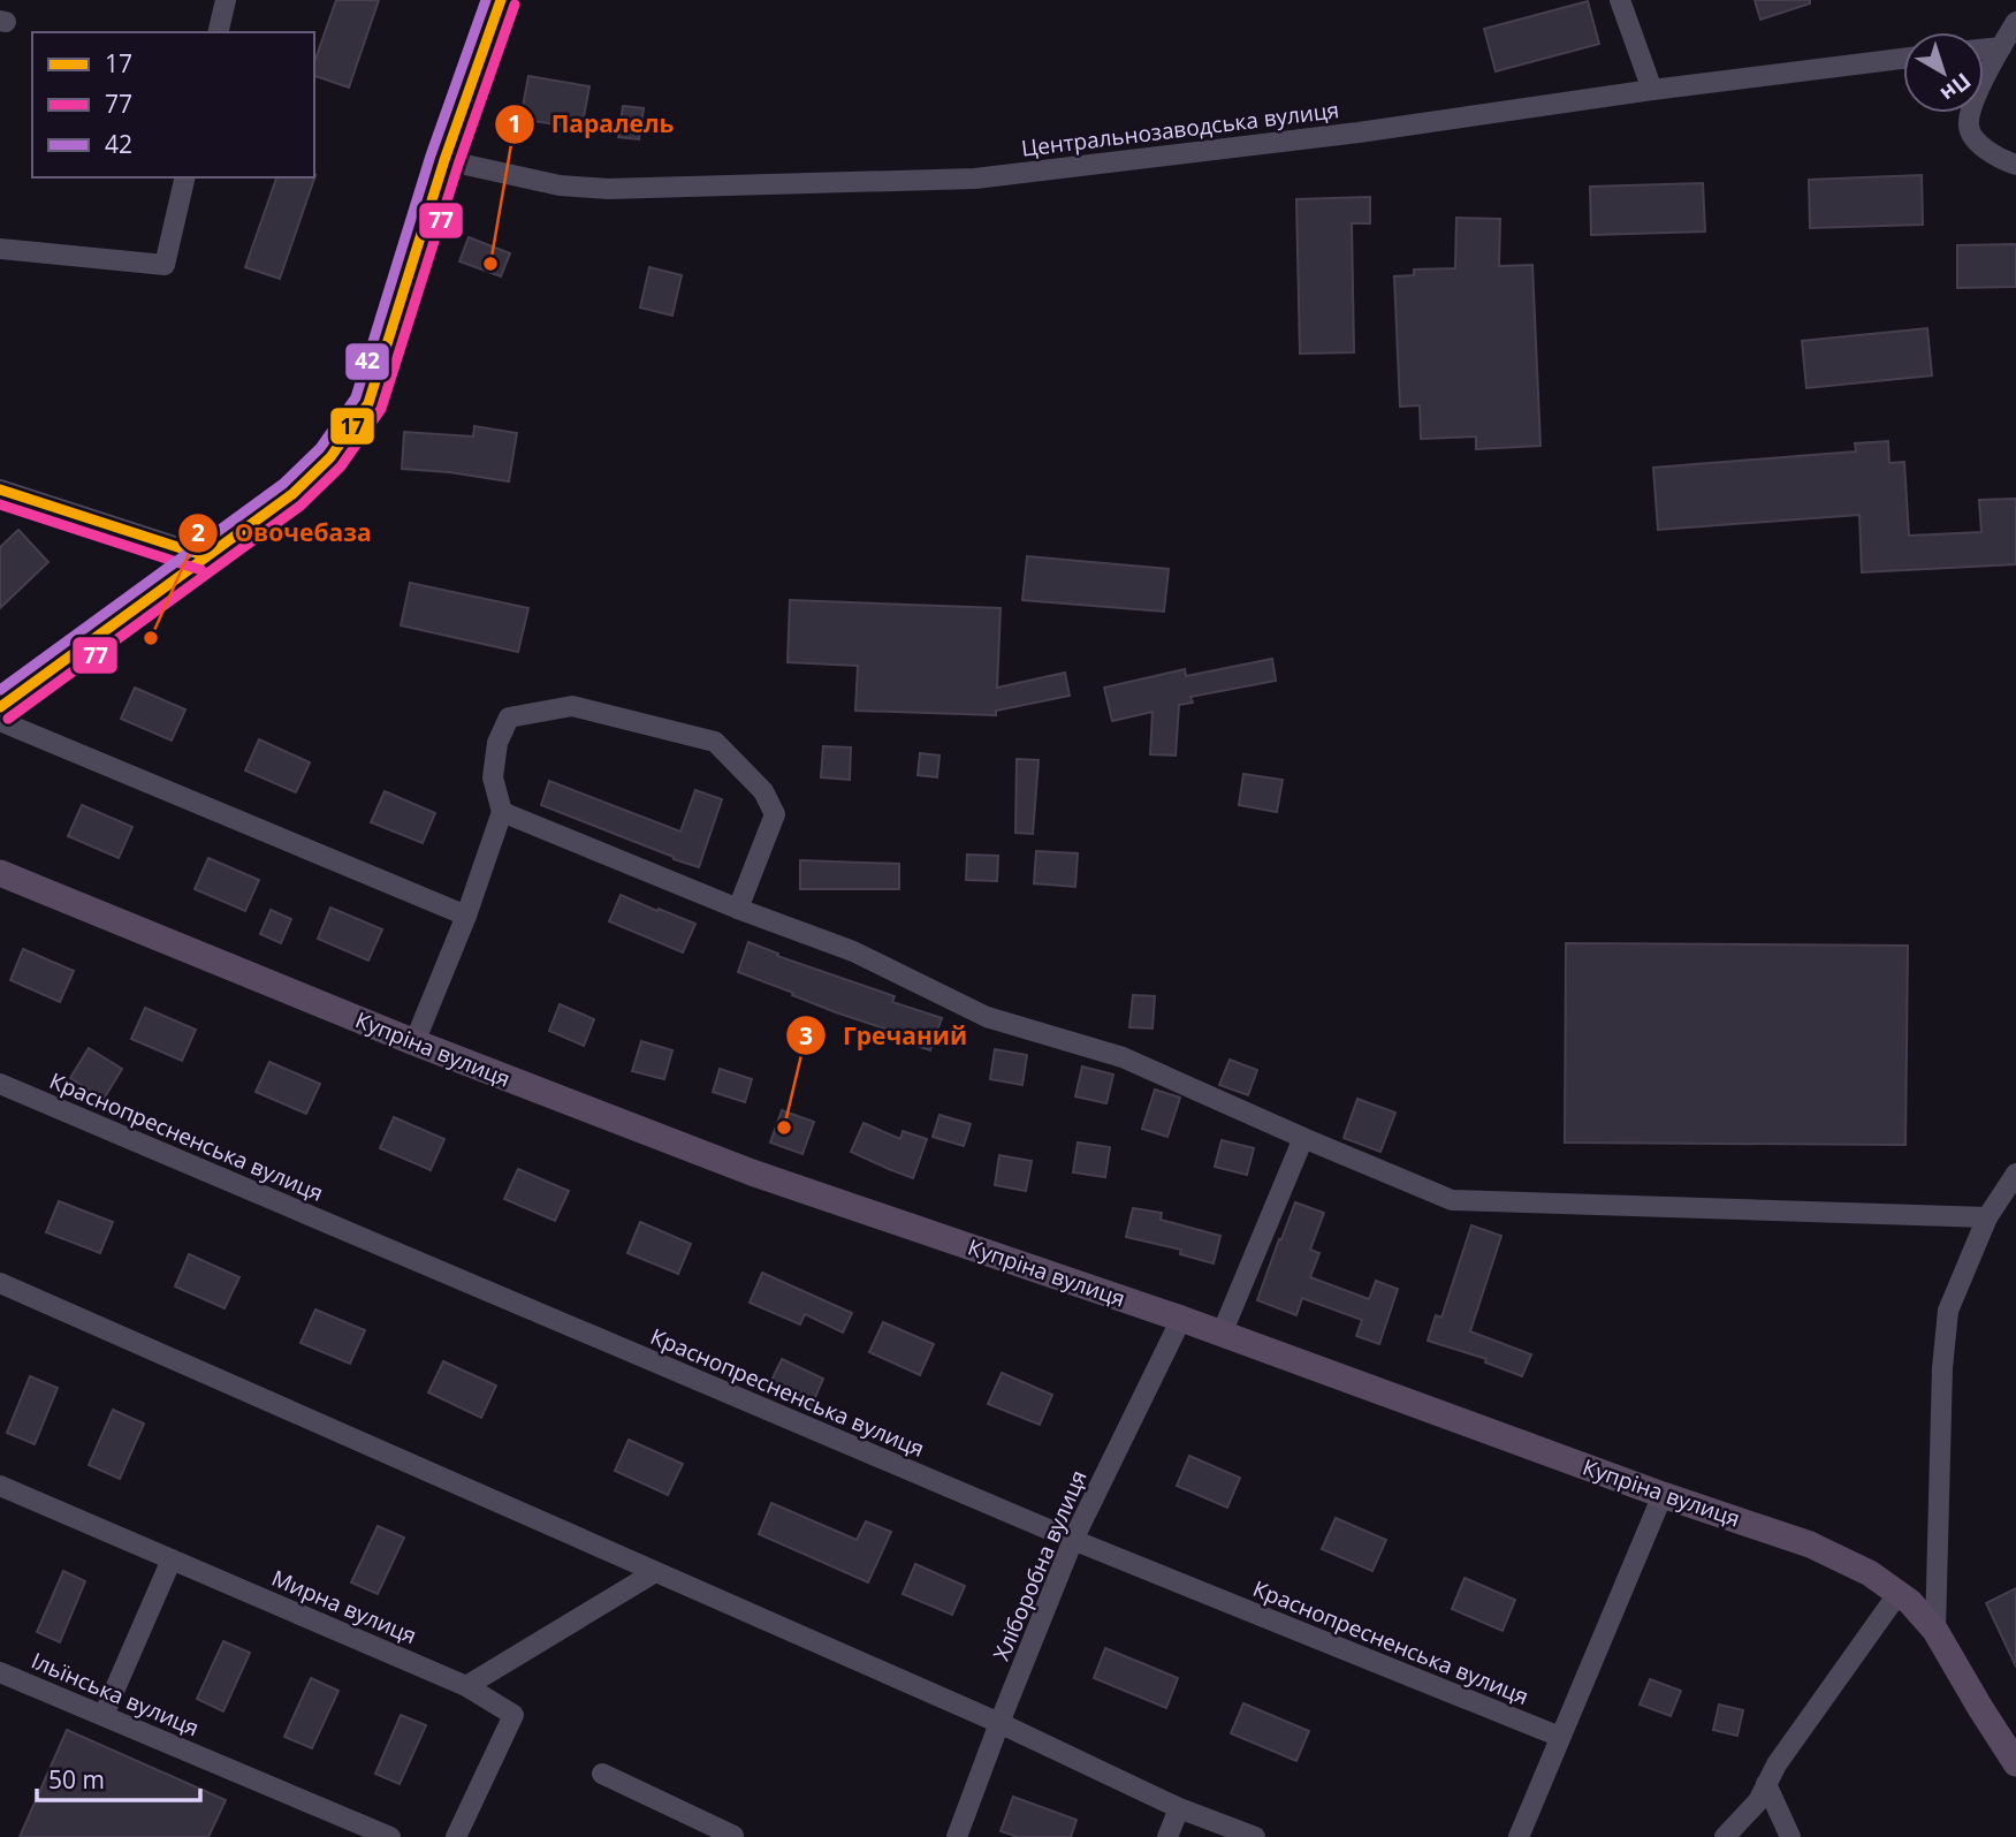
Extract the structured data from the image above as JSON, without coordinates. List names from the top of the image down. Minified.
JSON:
{"streets":{"main road":["Купріна вулиця"],"street":["Центральнозаводська вулиця","Краснопресненська вулиця","Хліборобна вулиця","Мирна вулиця","Ільїнська вулиця"]},"crossings":[["Купріна вулиця","Хліборобна вулиця"],["Краснопресненська вулиця","Хліборобна вулиця"]],"places":["Паралель","Овочебаза","Гречаний"],"lines":["transit line 17","transit line 42","transit line 77"],"legend":["17","77","42"],"scale_bar":"50 m","north":"bottom right"}
